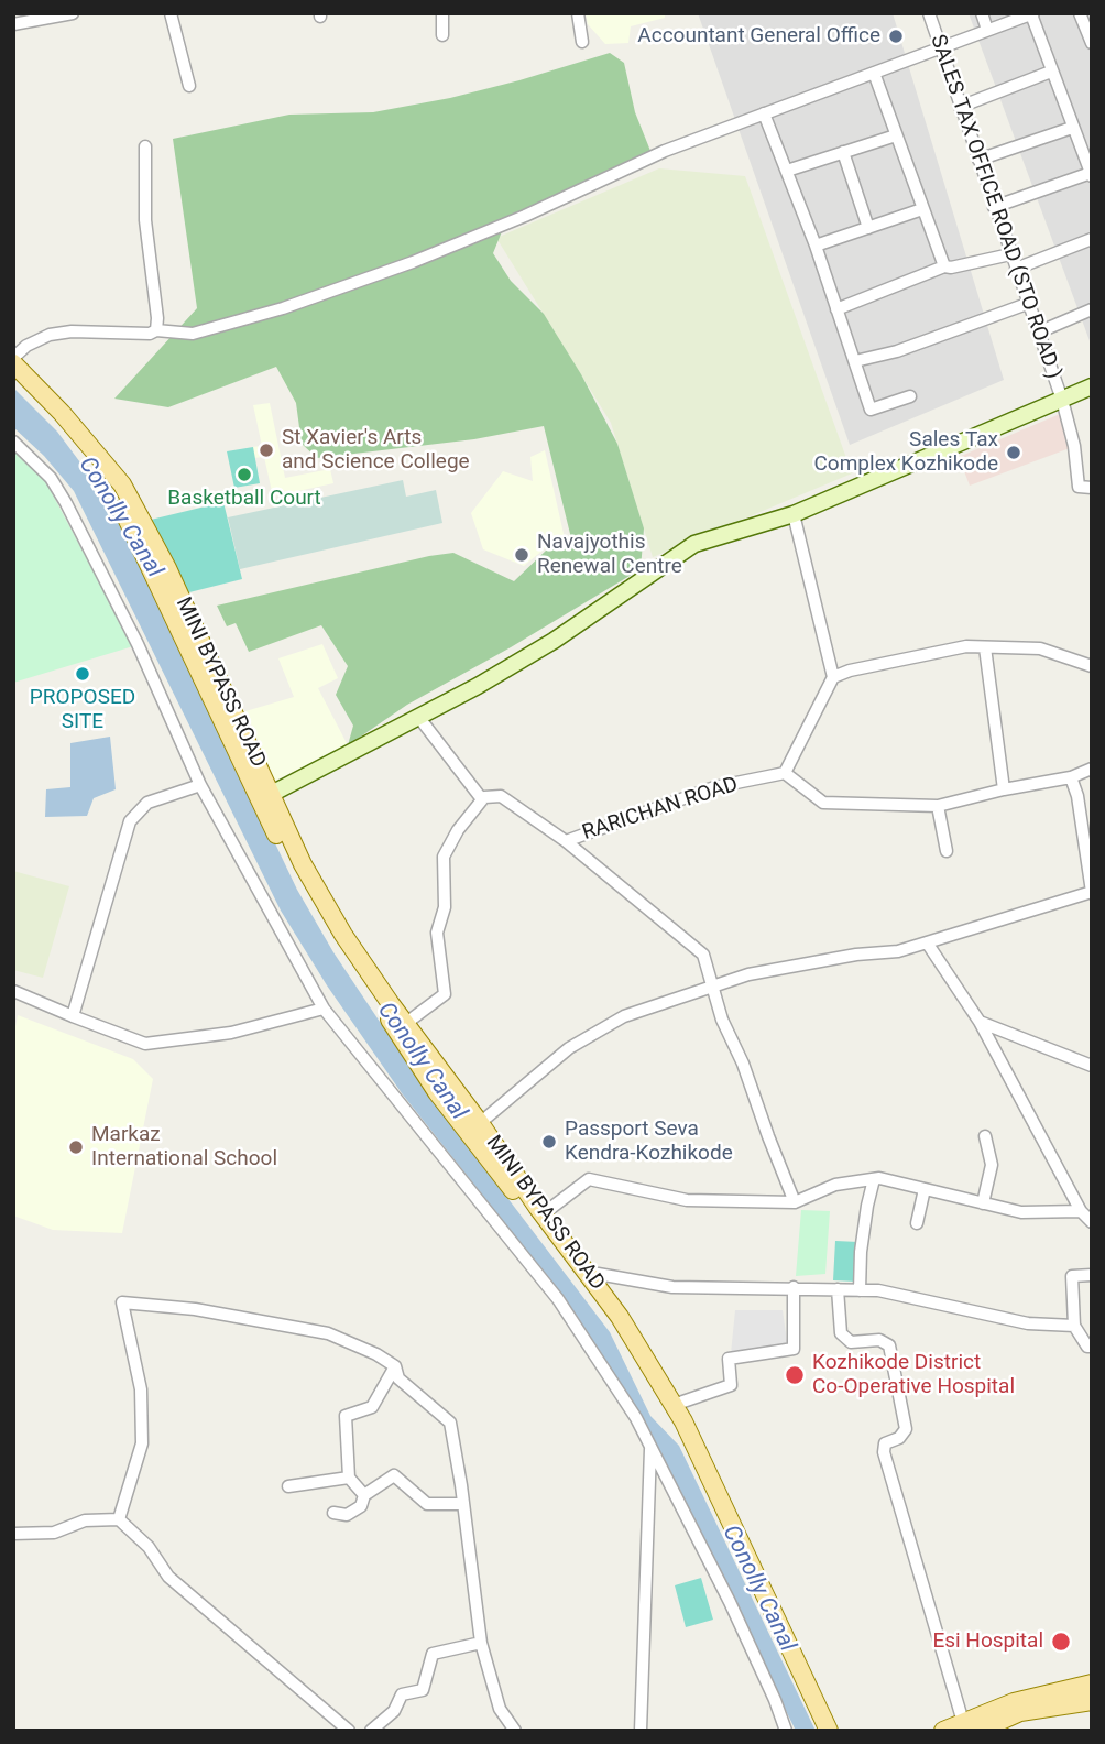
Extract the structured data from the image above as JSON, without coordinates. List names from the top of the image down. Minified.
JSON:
{"streets":{"main road":["MINI BYPASS ROAD"],"street":["SALES TAX OFFICE ROAD (STO ROAD )","RARICHAN ROAD"]},"water":["Conolly Canal"],"places":["Accountant General Office","St Xavier's Arts and Science College","Sales Tax Complex Kozhikode","Basketball Court","Navajyothis Renewal Centre","PROPOSED SITE","Passport Seva Kendra-Kozhikode","Markaz International School","Kozhikode District Co-Operative Hospital","Esi Hospital"]}
